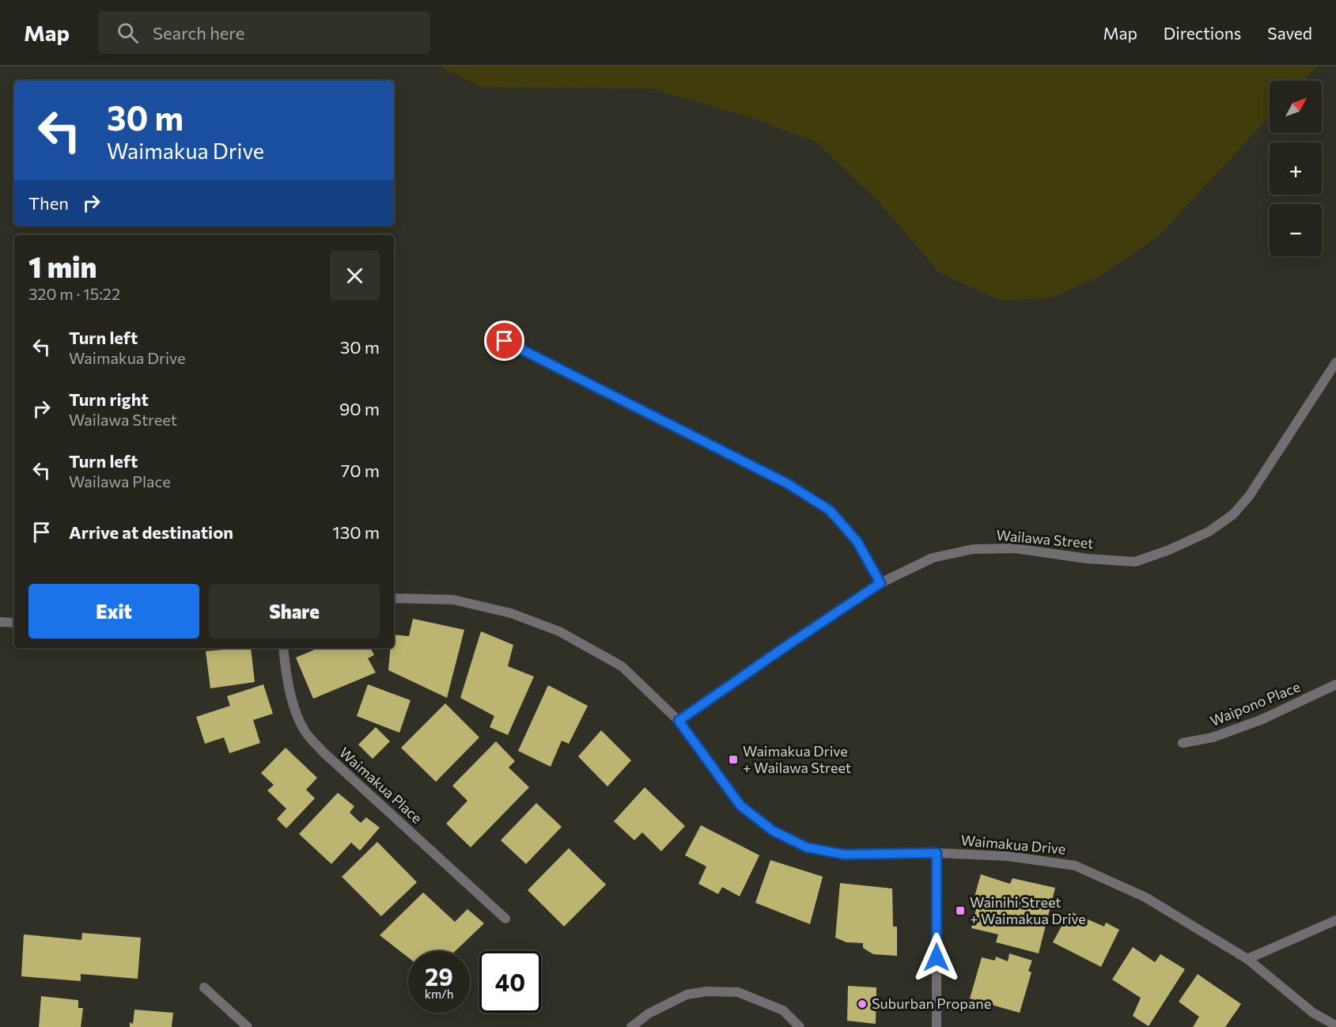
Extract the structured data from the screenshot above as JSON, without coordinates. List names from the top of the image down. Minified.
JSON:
{"streets":{"street":["Wailawa Street","Waipono Place","Waimakua Place","Waimakua Drive"]},"crossings":[["Wailawa Street","Waimakua Drive"]],"places":{"transit":["Waimakua Drive + Wailawa Street","Wainihi Street + Waimakua Drive"],"other":["Suburban Propane"]},"north":"top right","page":{"header":"Map","search":"Search here","nav":["Map","Directions","Saved"],"map_buttons":["+","−"],"turn":["30 m","Waimakua Drive"],"then":"Then","heading":["1 min","320 m · 15:22"],"list":[{"name":"Turn left","note":"Waimakua Drive","value":"30 m"},{"name":"Turn right","note":"Wailawa Street","value":"90 m"},{"name":"Turn left","note":"Wailawa Place","value":"70 m"},{"name":"Arrive at destination","value":"130 m"}],"buttons":["Exit","Share"],"speed":"29 km/h","limit":"40"}}
